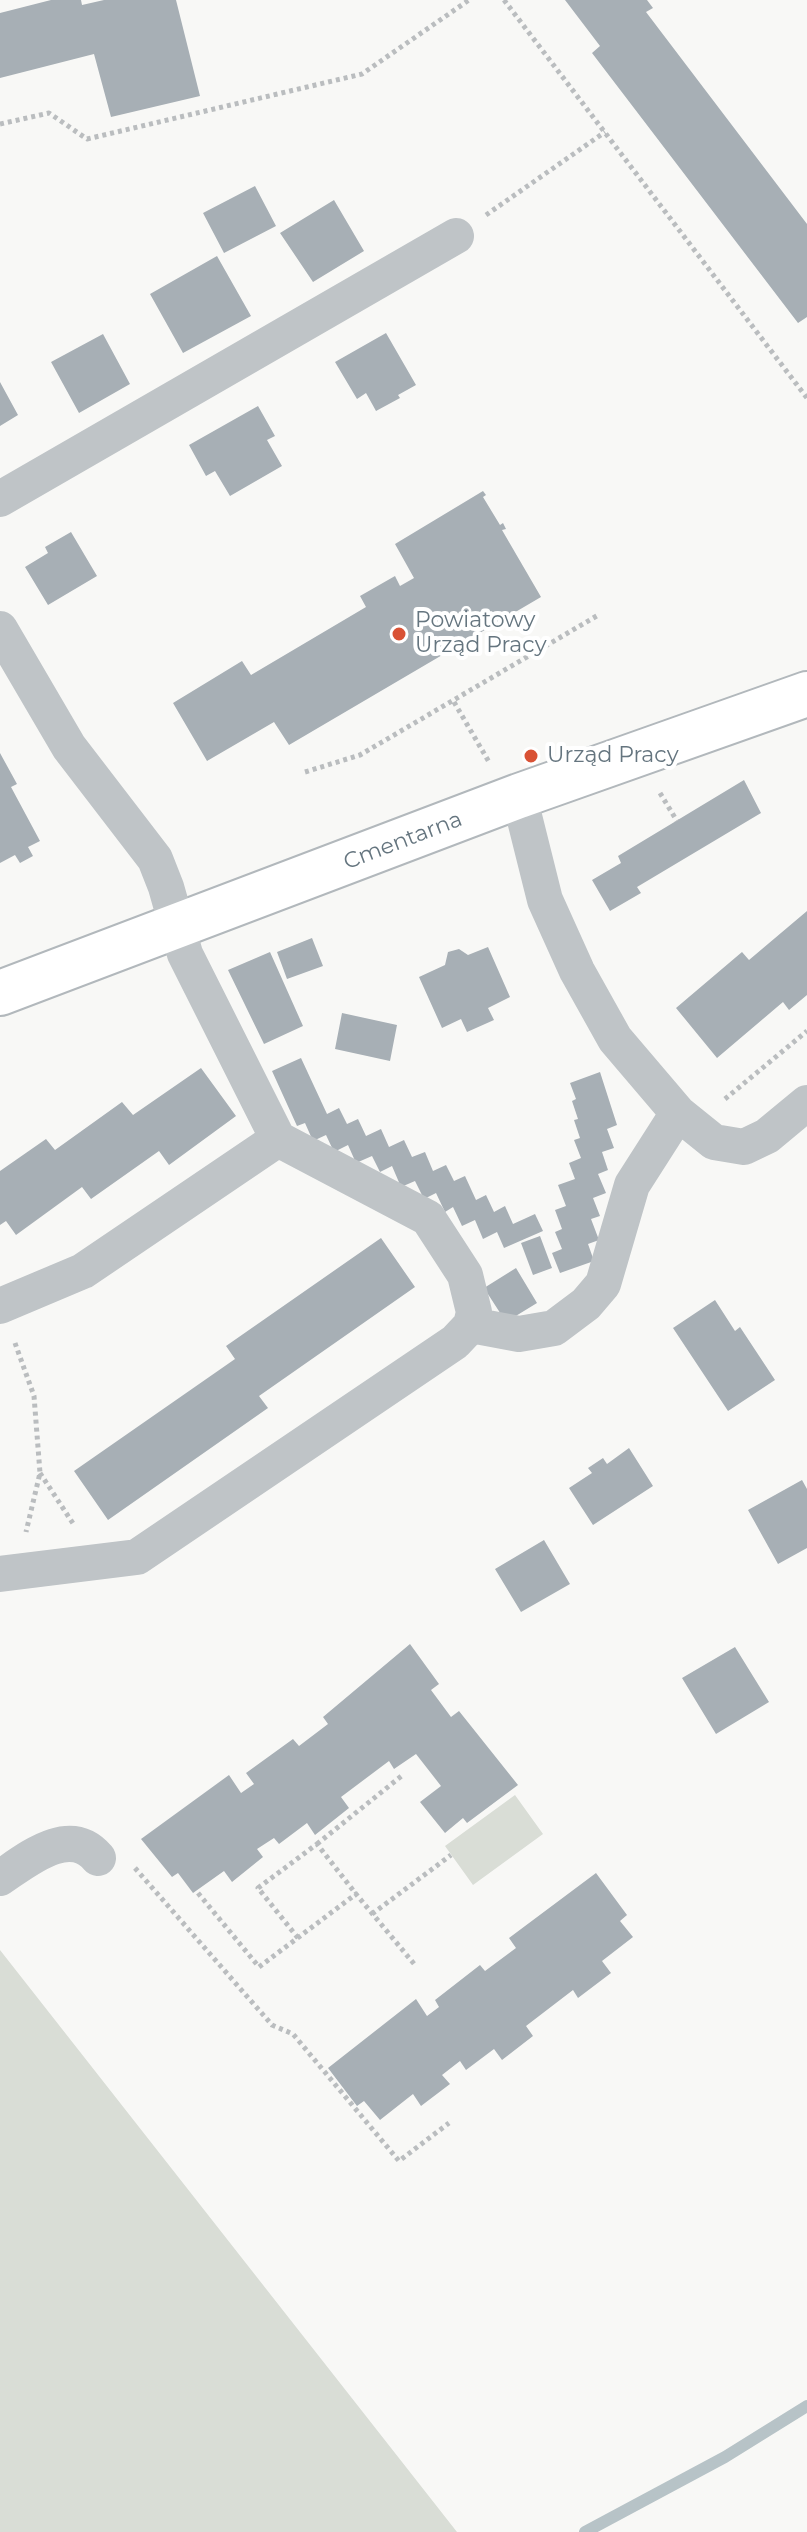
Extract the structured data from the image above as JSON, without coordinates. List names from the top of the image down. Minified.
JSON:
{"streets":{"street":["Cmentarna"]},"places":["Powiatowy Urząd Pracy","Urząd Pracy"]}
